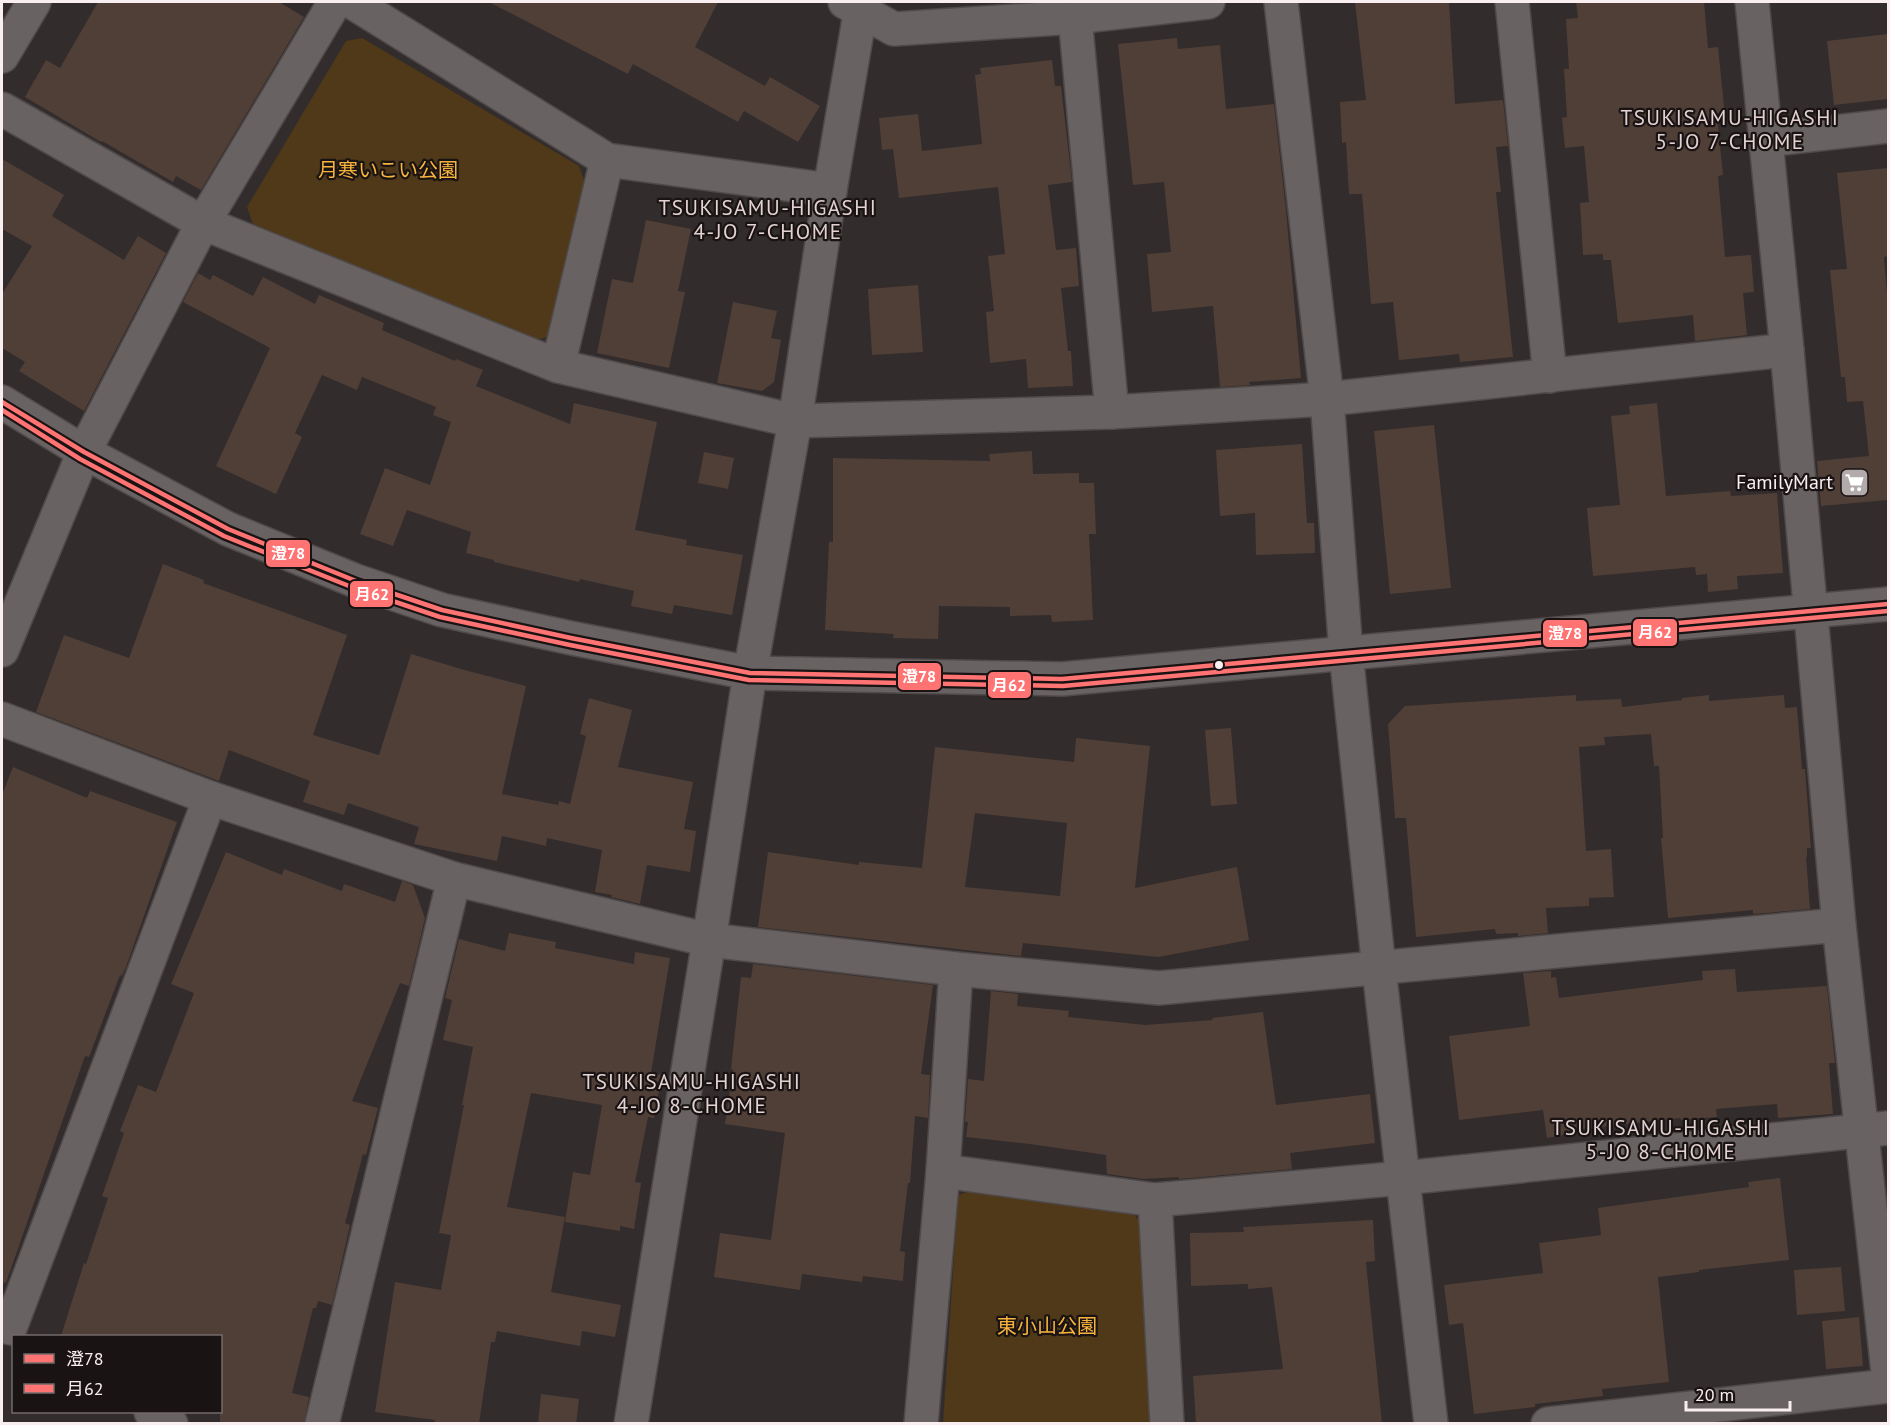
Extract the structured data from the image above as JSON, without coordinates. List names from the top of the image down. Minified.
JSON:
{"districts":["TSUKISAMU-HIGASHI 5-JO 7-CHOME","TSUKISAMU-HIGASHI 4-JO 7-CHOME","TSUKISAMU-HIGASHI 4-JO 8-CHOME","TSUKISAMU-HIGASHI 5-JO 8-CHOME"],"parks":["月寒いこい公園","東小山公園"],"places":{"supermarket":["FamilyMart"]},"lines":["transit line 澄78","transit line 月62"],"legend":["澄78","月62"],"scale_bar":"20 m"}
